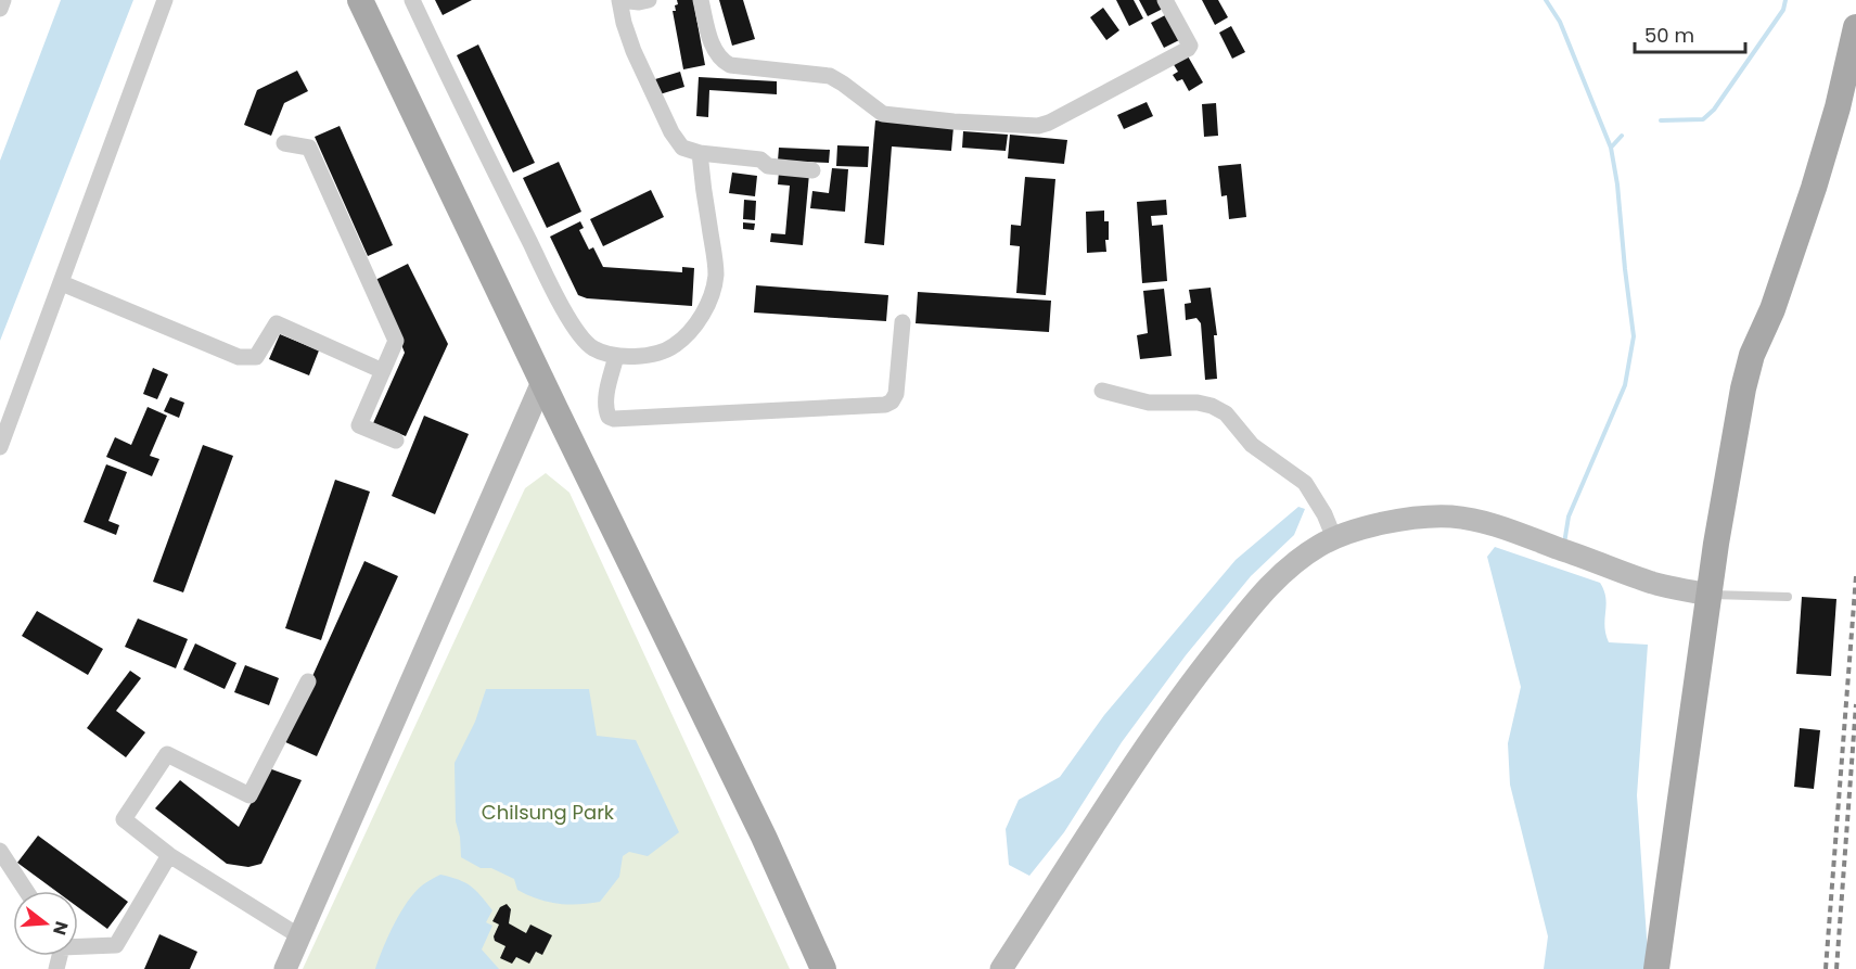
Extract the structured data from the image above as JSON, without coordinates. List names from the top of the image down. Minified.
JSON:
{"parks":["Chilsung Park"],"scale_bar":"50 m","north":"right"}
